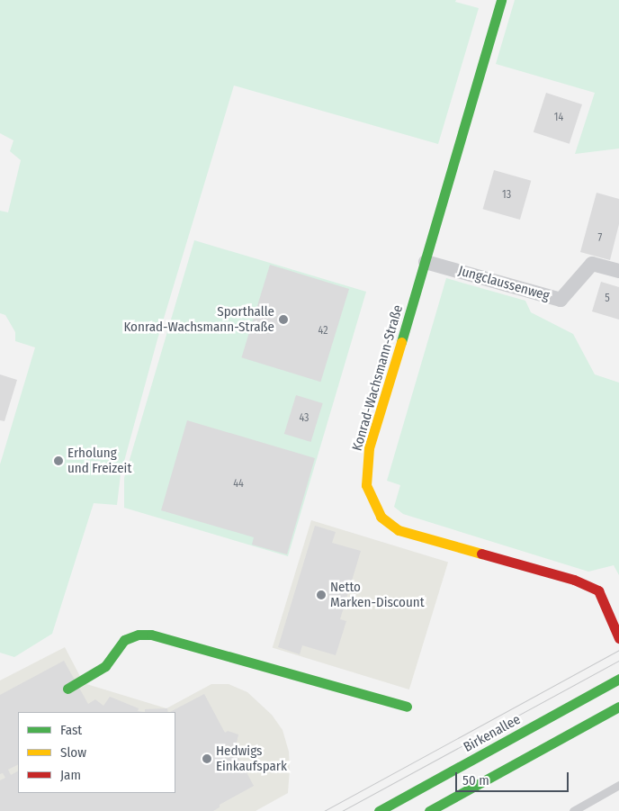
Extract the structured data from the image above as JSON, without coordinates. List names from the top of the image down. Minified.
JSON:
{"streets":{"street":["Jungclaussenweg","Konrad-Wachsmann-Straße","Birkenallee"]},"crossings":[["Jungclaussenweg","Konrad-Wachsmann-Straße"]],"places":["Sporthalle Konrad-Wachsmann-Straße","Erholung und Freizeit","Netto Marken-Discount","Hedwigs Einkaufspark"],"house_numbers":["14","13","7","5","42","43","44"],"legend":["Fast","Slow","Jam"],"scale_bar":"50 m"}
